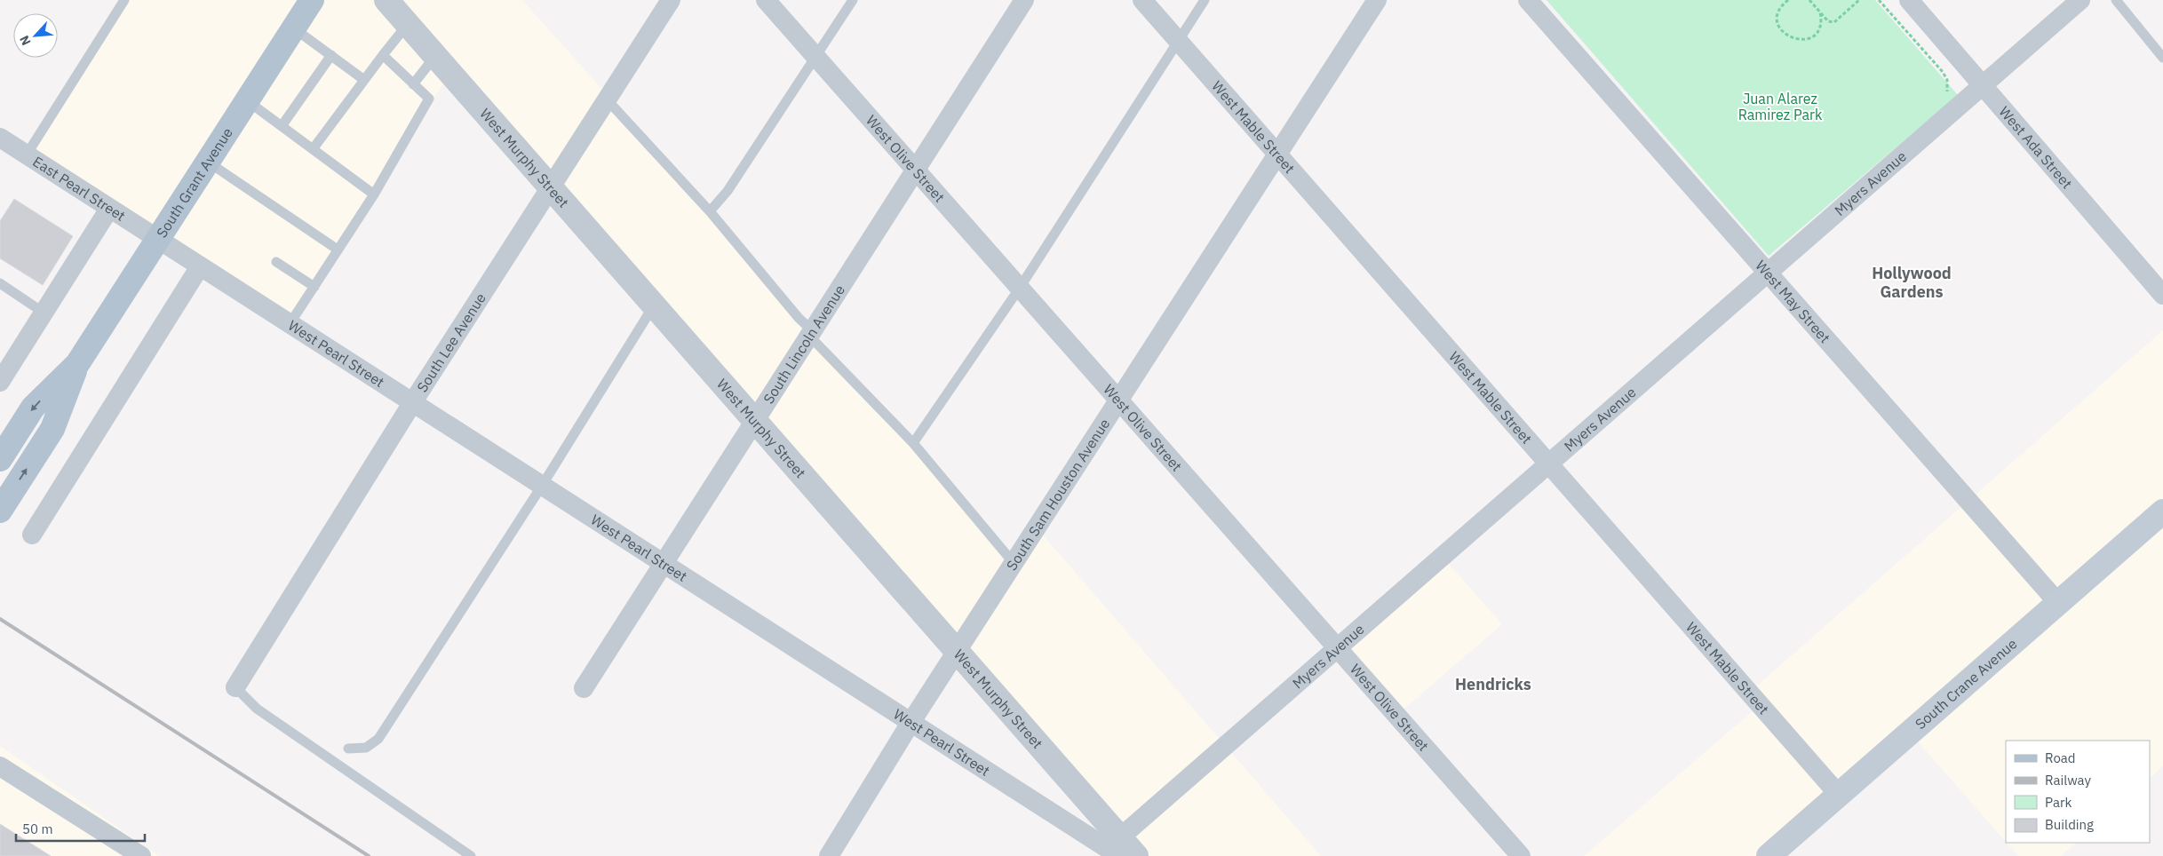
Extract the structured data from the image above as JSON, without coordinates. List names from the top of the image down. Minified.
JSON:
{"streets":{"main road":["South Grant Avenue","South Crane Avenue"],"street":["West Mable Street","West Ada Street","West Murphy Street","West Olive Street","Myers Avenue","East Pearl Street","West May Street","South Lee Avenue","South Lincoln Avenue","West Pearl Street","South Sam Houston Avenue"]},"crossings":[["West Mable Street","Myers Avenue"],["West Mable Street","South Sam Houston Avenue"],["West Mable Street","South Crane Avenue"],["West Ada Street","Myers Avenue"],["West Murphy Street","Myers Avenue"],["West Murphy Street","South Lee Avenue"],["West Murphy Street","South Lincoln Avenue"],["West Murphy Street","West Pearl Street"],["West Murphy Street","South Sam Houston Avenue"],["West Olive Street","Myers Avenue"],["West Olive Street","South Lincoln Avenue"],["West Olive Street","South Sam Houston Avenue"],["South Grant Avenue","East Pearl Street"],["South Grant Avenue","West Pearl Street"],["Myers Avenue","West May Street"],["Myers Avenue","West Pearl Street"],["East Pearl Street","West Pearl Street"],["West May Street","South Crane Avenue"],["South Lee Avenue","West Pearl Street"],["South Lincoln Avenue","West Pearl Street"],["West Pearl Street","South Sam Houston Avenue"]],"districts":["Hollywood Gardens","Hendricks"],"parks":["Juan Alarez Ramirez Park"],"legend":["Road","Railway","Park","Building"],"scale_bar":"50 m","north":"bottom left"}
